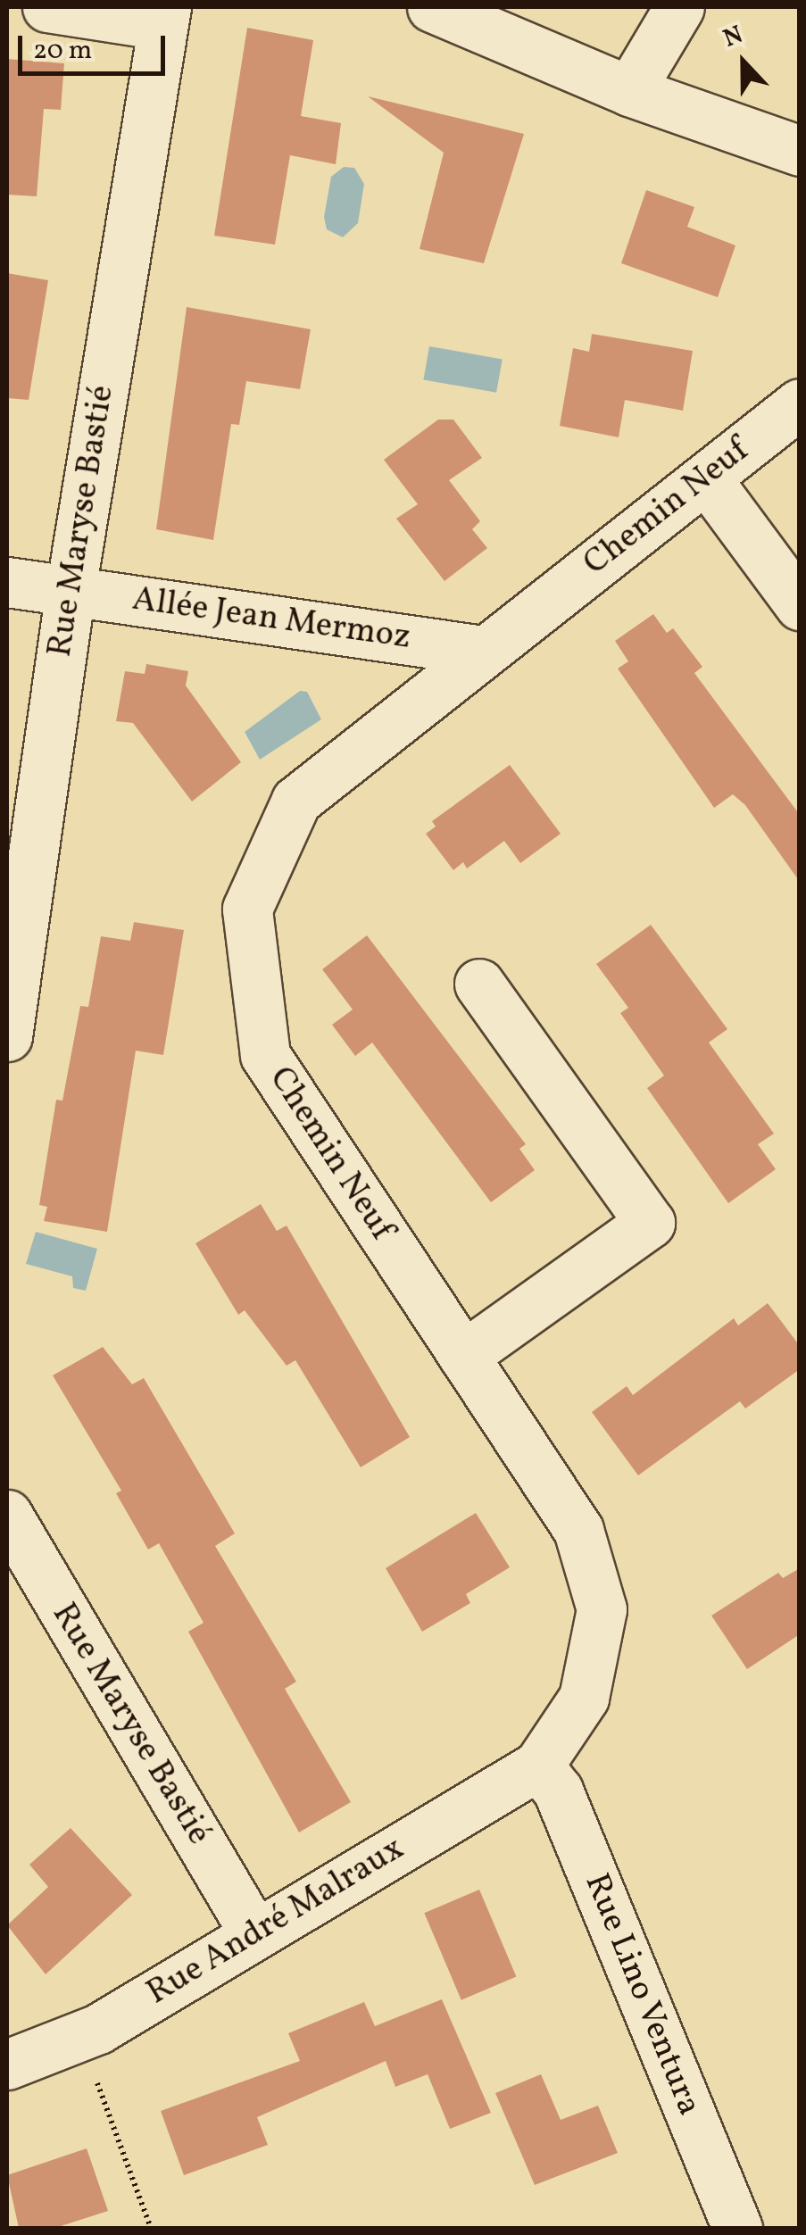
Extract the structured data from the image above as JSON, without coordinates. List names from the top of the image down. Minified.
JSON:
{"streets":{"street":["Chemin Neuf","Rue Maryse Bastié","Allée Jean Mermoz","Rue André Malraux","Rue Lino Ventura"]},"crossings":[["Chemin Neuf","Allée Jean Mermoz"],["Chemin Neuf","Rue André Malraux"],["Chemin Neuf","Rue Lino Ventura"],["Rue Maryse Bastié","Allée Jean Mermoz"],["Rue Maryse Bastié","Rue André Malraux"],["Rue André Malraux","Rue Lino Ventura"]],"scale_bar":"20 m","north":"top"}
